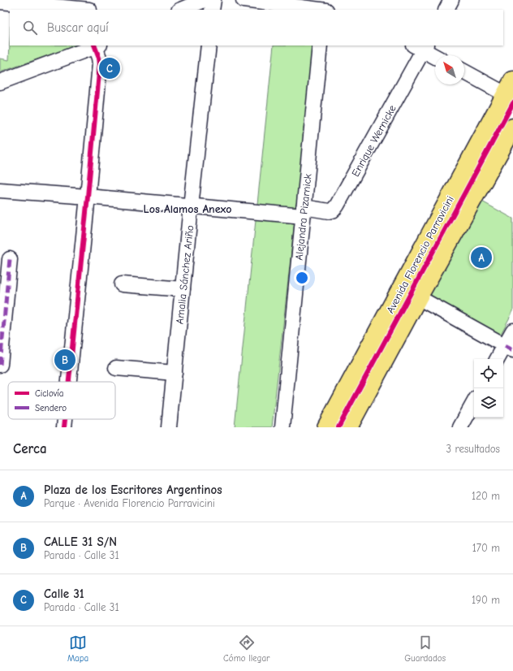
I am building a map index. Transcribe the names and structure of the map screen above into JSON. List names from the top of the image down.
{
  "streets": {
    "main road": ["Avenida Florencio Parravicini"],
    "street": ["Enrique Wernicke", "Alejandra Pizarnick", "Amalia Sánchez Ariño"]
  },
  "crossings": [
    ["Enrique Wernicke", "Alejandra Pizarnick"],
    ["Enrique Wernicke", "Amalia Sánchez Ariño"]
  ],
  "districts": ["Los Alamos Anexo"],
  "legend": ["Ciclovía", "Sendero"],
  "north": "top left",
  "page": {
    "search": "Buscar aquí",
    "pins": ["C", "A", "B"],
    "heading": ["Cerca", "3 resultados"],
    "list": [
      {
        "mark": "A",
        "name": "Plaza de los Escritores Argentinos",
        "note": "Parque · Avenida Florencio Parravicini",
        "value": "120 m"
      },
      {
        "mark": "B",
        "name": "CALLE 31 S/N",
        "note": "Parada · Calle 31",
        "value": "170 m"
      },
      {
        "mark": "C",
        "name": "Calle 31",
        "note": "Parada · Calle 31",
        "value": "190 m"
      }
    ],
    "nav": ["Mapa", "Cómo llegar", "Guardados"]
  }
}
